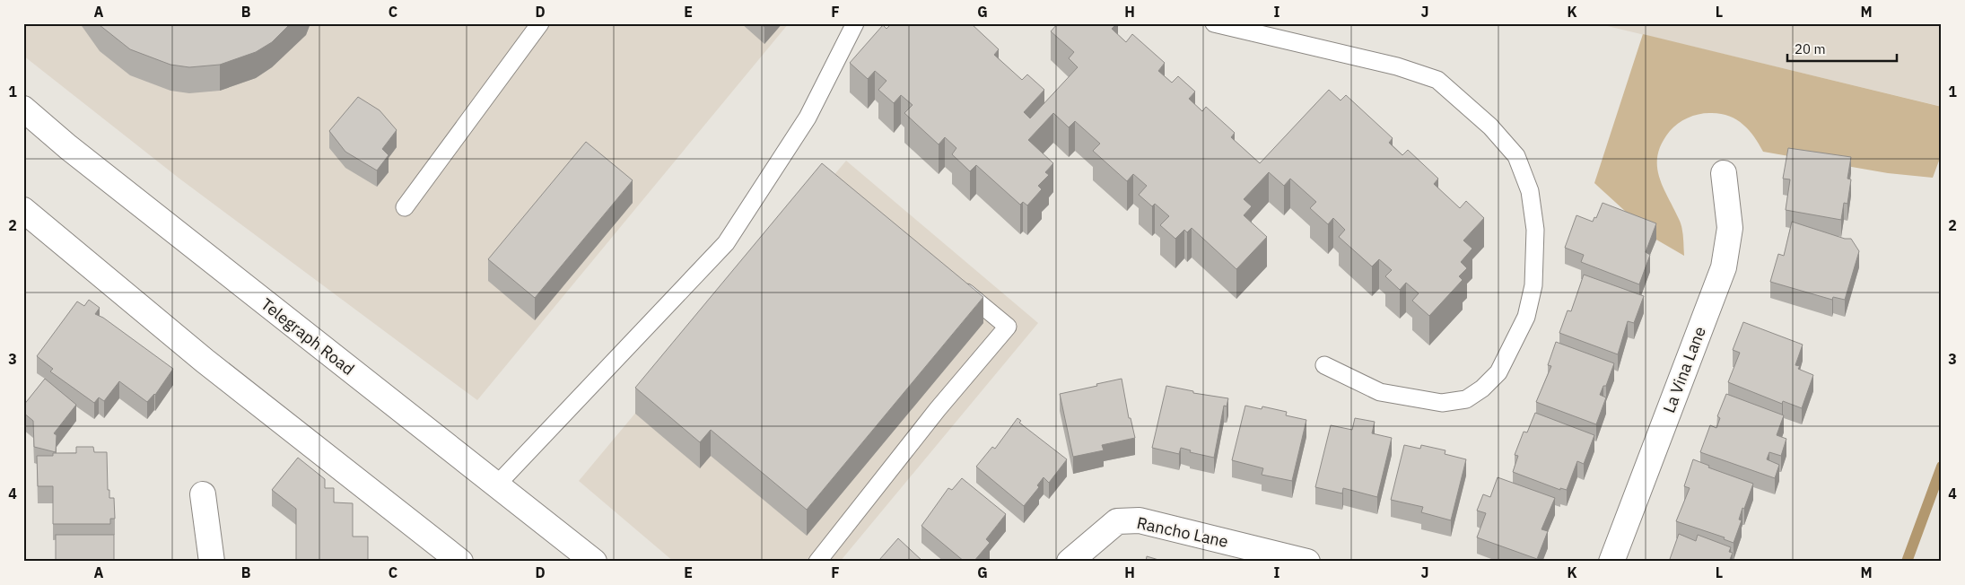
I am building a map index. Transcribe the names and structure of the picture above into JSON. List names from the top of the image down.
{
  "streets": {
    "main road": ["Telegraph Road", "La Vina Lane", "Rancho Lane"]
  },
  "scale_bar": "20 m",
  "grid": {
    "columns": [
      "A",
      "B",
      "C",
      "D",
      "E",
      "F",
      "G",
      "H",
      "I",
      "J",
      "K",
      "L",
      "M"
    ],
    "rows": [
      "1",
      "2",
      "3",
      "4"
    ]
  }
}
